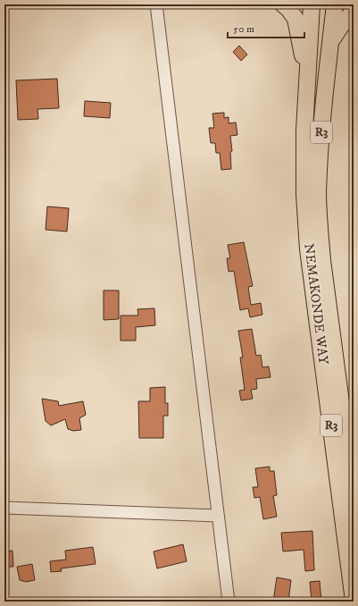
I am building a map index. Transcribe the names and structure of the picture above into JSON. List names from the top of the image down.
{
  "streets": {
    "highway": ["R3", "NEMAKONDE WAY"]
  },
  "scale_bar": "50 m"
}
